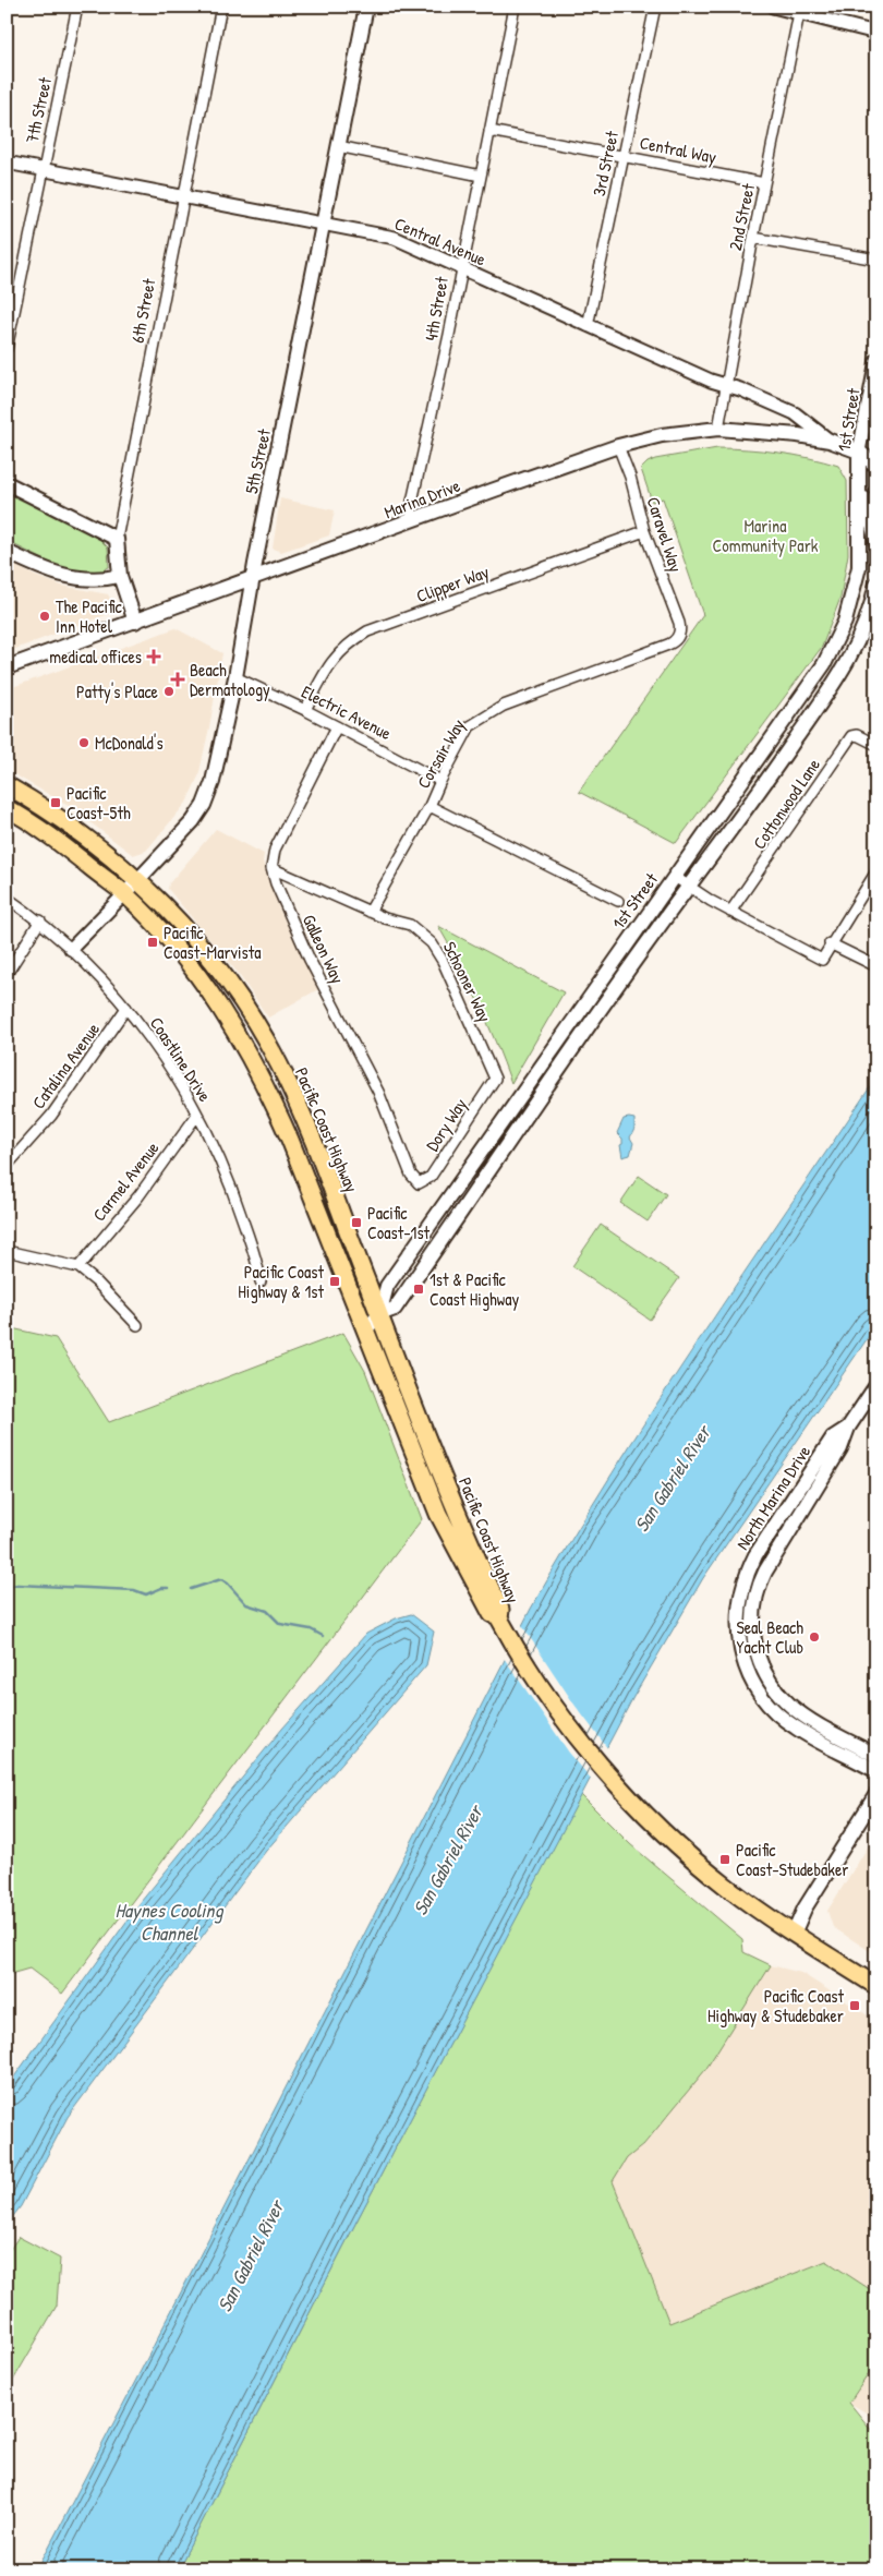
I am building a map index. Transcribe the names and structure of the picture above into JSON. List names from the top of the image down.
{
  "streets": {
    "highway": ["Pacific Coast Highway"],
    "main road": [
      "6th Street",
      "1st Street",
      "5th Street",
      "Marina Drive",
      "North Marina Drive"
    ],
    "street": [
      "7th Street",
      "Central Way",
      "3rd Street",
      "2nd Street",
      "Central Avenue",
      "4th Street",
      "Caravel Way",
      "Clipper Way",
      "Electric Avenue",
      "Corsair Way",
      "Cottonwood Lane",
      "Galleon Way",
      "Schooner Way",
      "Coastline Drive",
      "Catalina Avenue",
      "Dory Way",
      "Carmel Avenue"
    ]
  },
  "crossings": [
    ["7th Street", "Central Avenue"],
    ["Central Way", "3rd Street"],
    ["Central Way", "2nd Street"],
    ["Central Way", "4th Street"],
    ["3rd Street", "Central Avenue"],
    ["2nd Street", "Central Avenue"],
    ["2nd Street", "Marina Drive"],
    ["Central Avenue", "4th Street"],
    ["Central Avenue", "6th Street"],
    ["Central Avenue", "5th Street"],
    ["Central Avenue", "Marina Drive"],
    ["4th Street", "Marina Drive"],
    ["6th Street", "Marina Drive"],
    ["1st Street", "Marina Drive"],
    ["1st Street", "Pacific Coast Highway"],
    ["5th Street", "Marina Drive"],
    ["5th Street", "Electric Avenue"],
    ["5th Street", "Pacific Coast Highway"],
    ["Marina Drive", "Caravel Way"],
    ["Caravel Way", "Clipper Way"],
    ["Caravel Way", "Corsair Way"],
    ["Clipper Way", "Electric Avenue"],
    ["Electric Avenue", "Corsair Way"],
    ["Corsair Way", "Schooner Way"],
    ["Galleon Way", "Schooner Way"],
    ["Galleon Way", "Dory Way"],
    ["Schooner Way", "Dory Way"],
    ["Coastline Drive", "Catalina Avenue"],
    ["Coastline Drive", "Carmel Avenue"]
  ],
  "water": ["San Gabriel River", "Haynes Cooling Channel"],
  "parks": ["Marina Community Park"],
  "places": {
    "other": [
      "The Pacific Inn Hotel",
      "Patty's Place",
      "McDonald's",
      "Seal Beach Yacht Club"
    ],
    "health": ["medical offices", "Beach Dermatology"],
    "transit": [
      "Pacific Coast-5th",
      "Pacific Coast-Marvista",
      "Pacific Coast-1st",
      "Pacific Coast Highway & 1st",
      "1st & Pacific Coast Highway",
      "Pacific Coast-Studebaker",
      "Pacific Coast Highway & Studebaker"
    ]
  }
}
